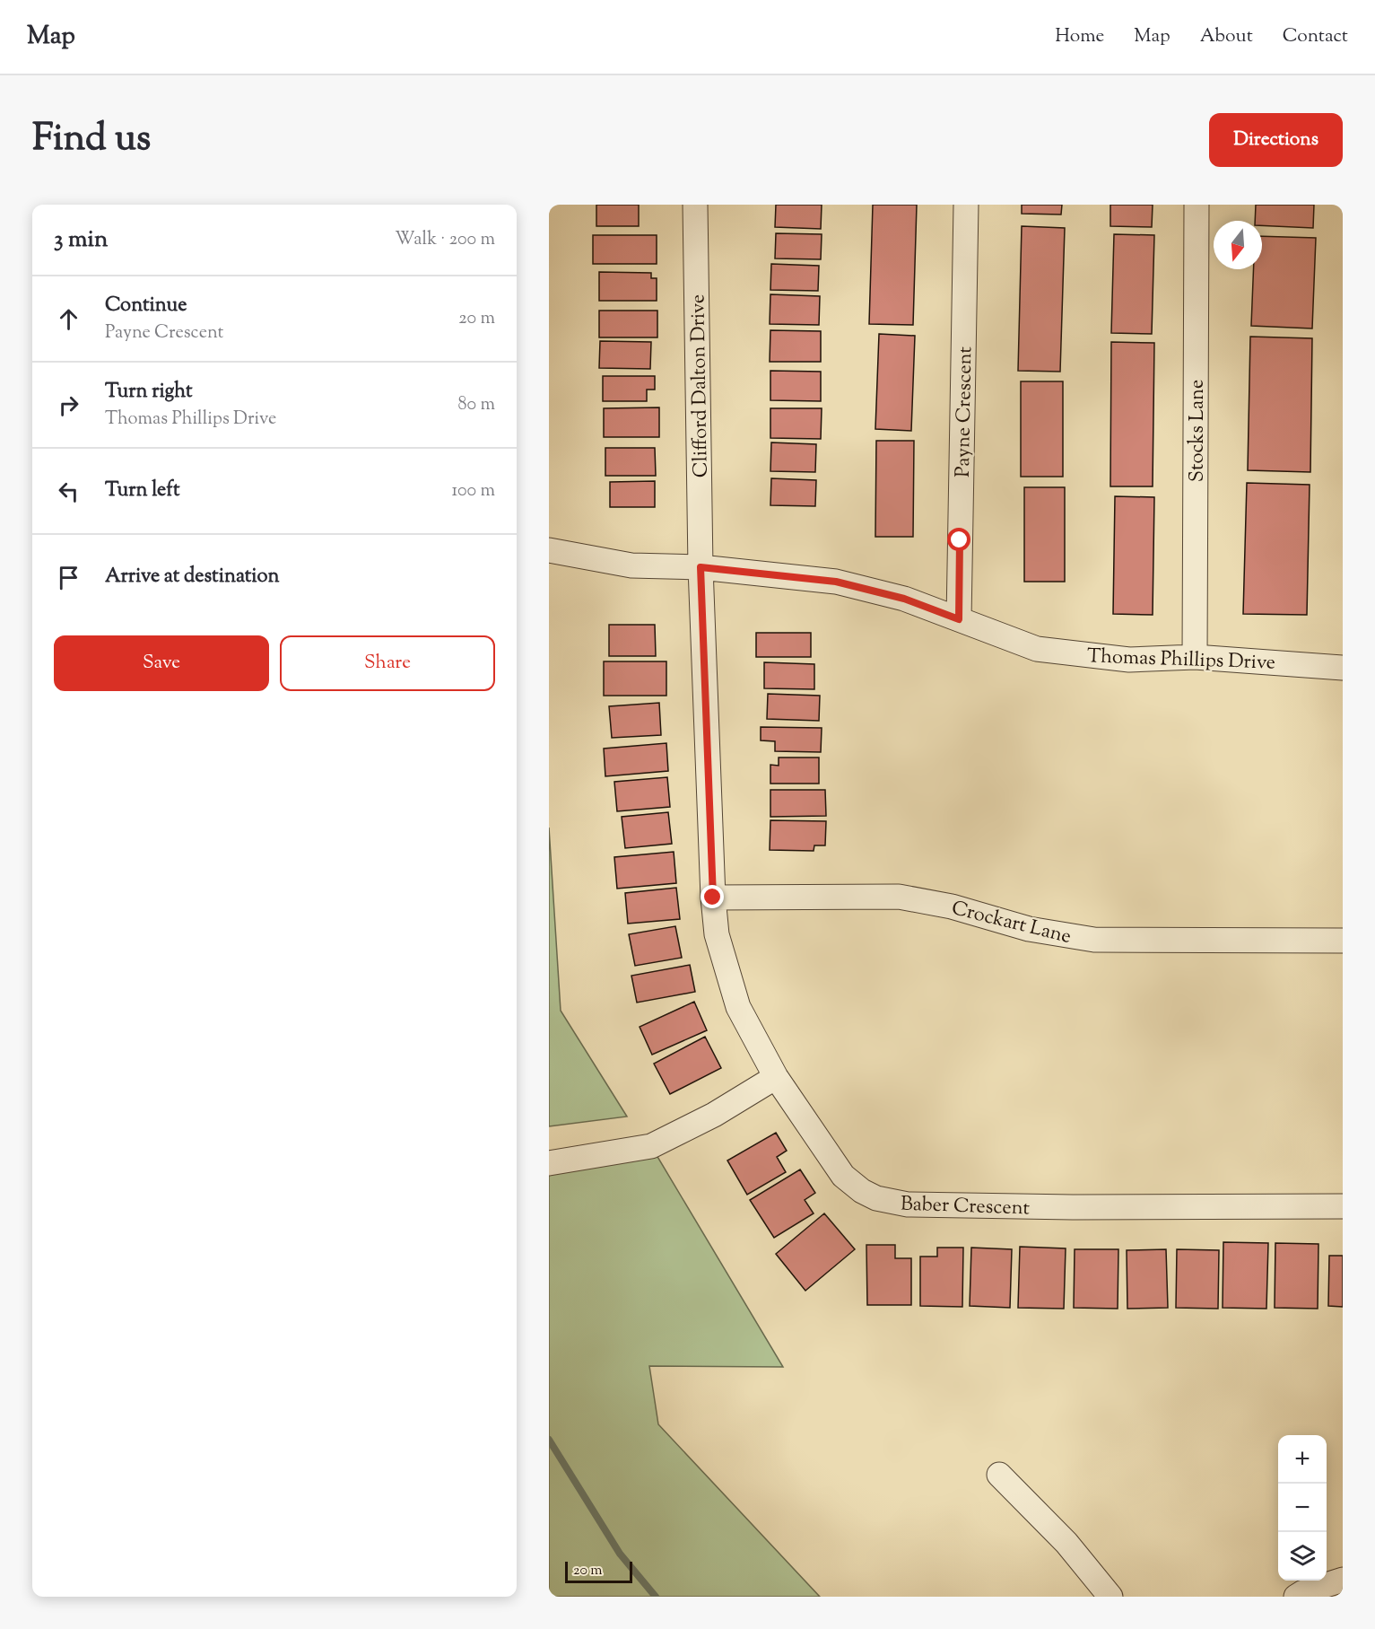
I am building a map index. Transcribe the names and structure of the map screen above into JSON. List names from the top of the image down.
{
  "streets": {
    "street": [
      "Clifford Dalton Drive",
      "Payne Crescent",
      "Stocks Lane",
      "Thomas Phillips Drive",
      "Crockart Lane",
      "Baber Crescent"
    ]
  },
  "crossings": [
    ["Clifford Dalton Drive", "Thomas Phillips Drive"],
    ["Clifford Dalton Drive", "Crockart Lane"],
    ["Clifford Dalton Drive", "Baber Crescent"],
    ["Payne Crescent", "Thomas Phillips Drive"],
    ["Stocks Lane", "Thomas Phillips Drive"],
    ["Crockart Lane", "Baber Crescent"]
  ],
  "scale_bar": "20 m",
  "north": "bottom",
  "page": {
    "header": "Map",
    "nav": [
      "Home",
      "Map",
      "About",
      "Contact"
    ],
    "title": "Find us",
    "buttons": [
      "Directions",
      ["Save", "Share"]
    ],
    "heading": ["3 min", "Walk · 200 m"],
    "list": [
      ["Continue", "Payne Crescent", "20 m"],
      ["Turn right", "Thomas Phillips Drive", "80 m"],
      ["Turn left", "100 m"],
      "Arrive at destination"
    ],
    "map_buttons": ["+", "−"],
    "scale": "20 m"
  }
}
